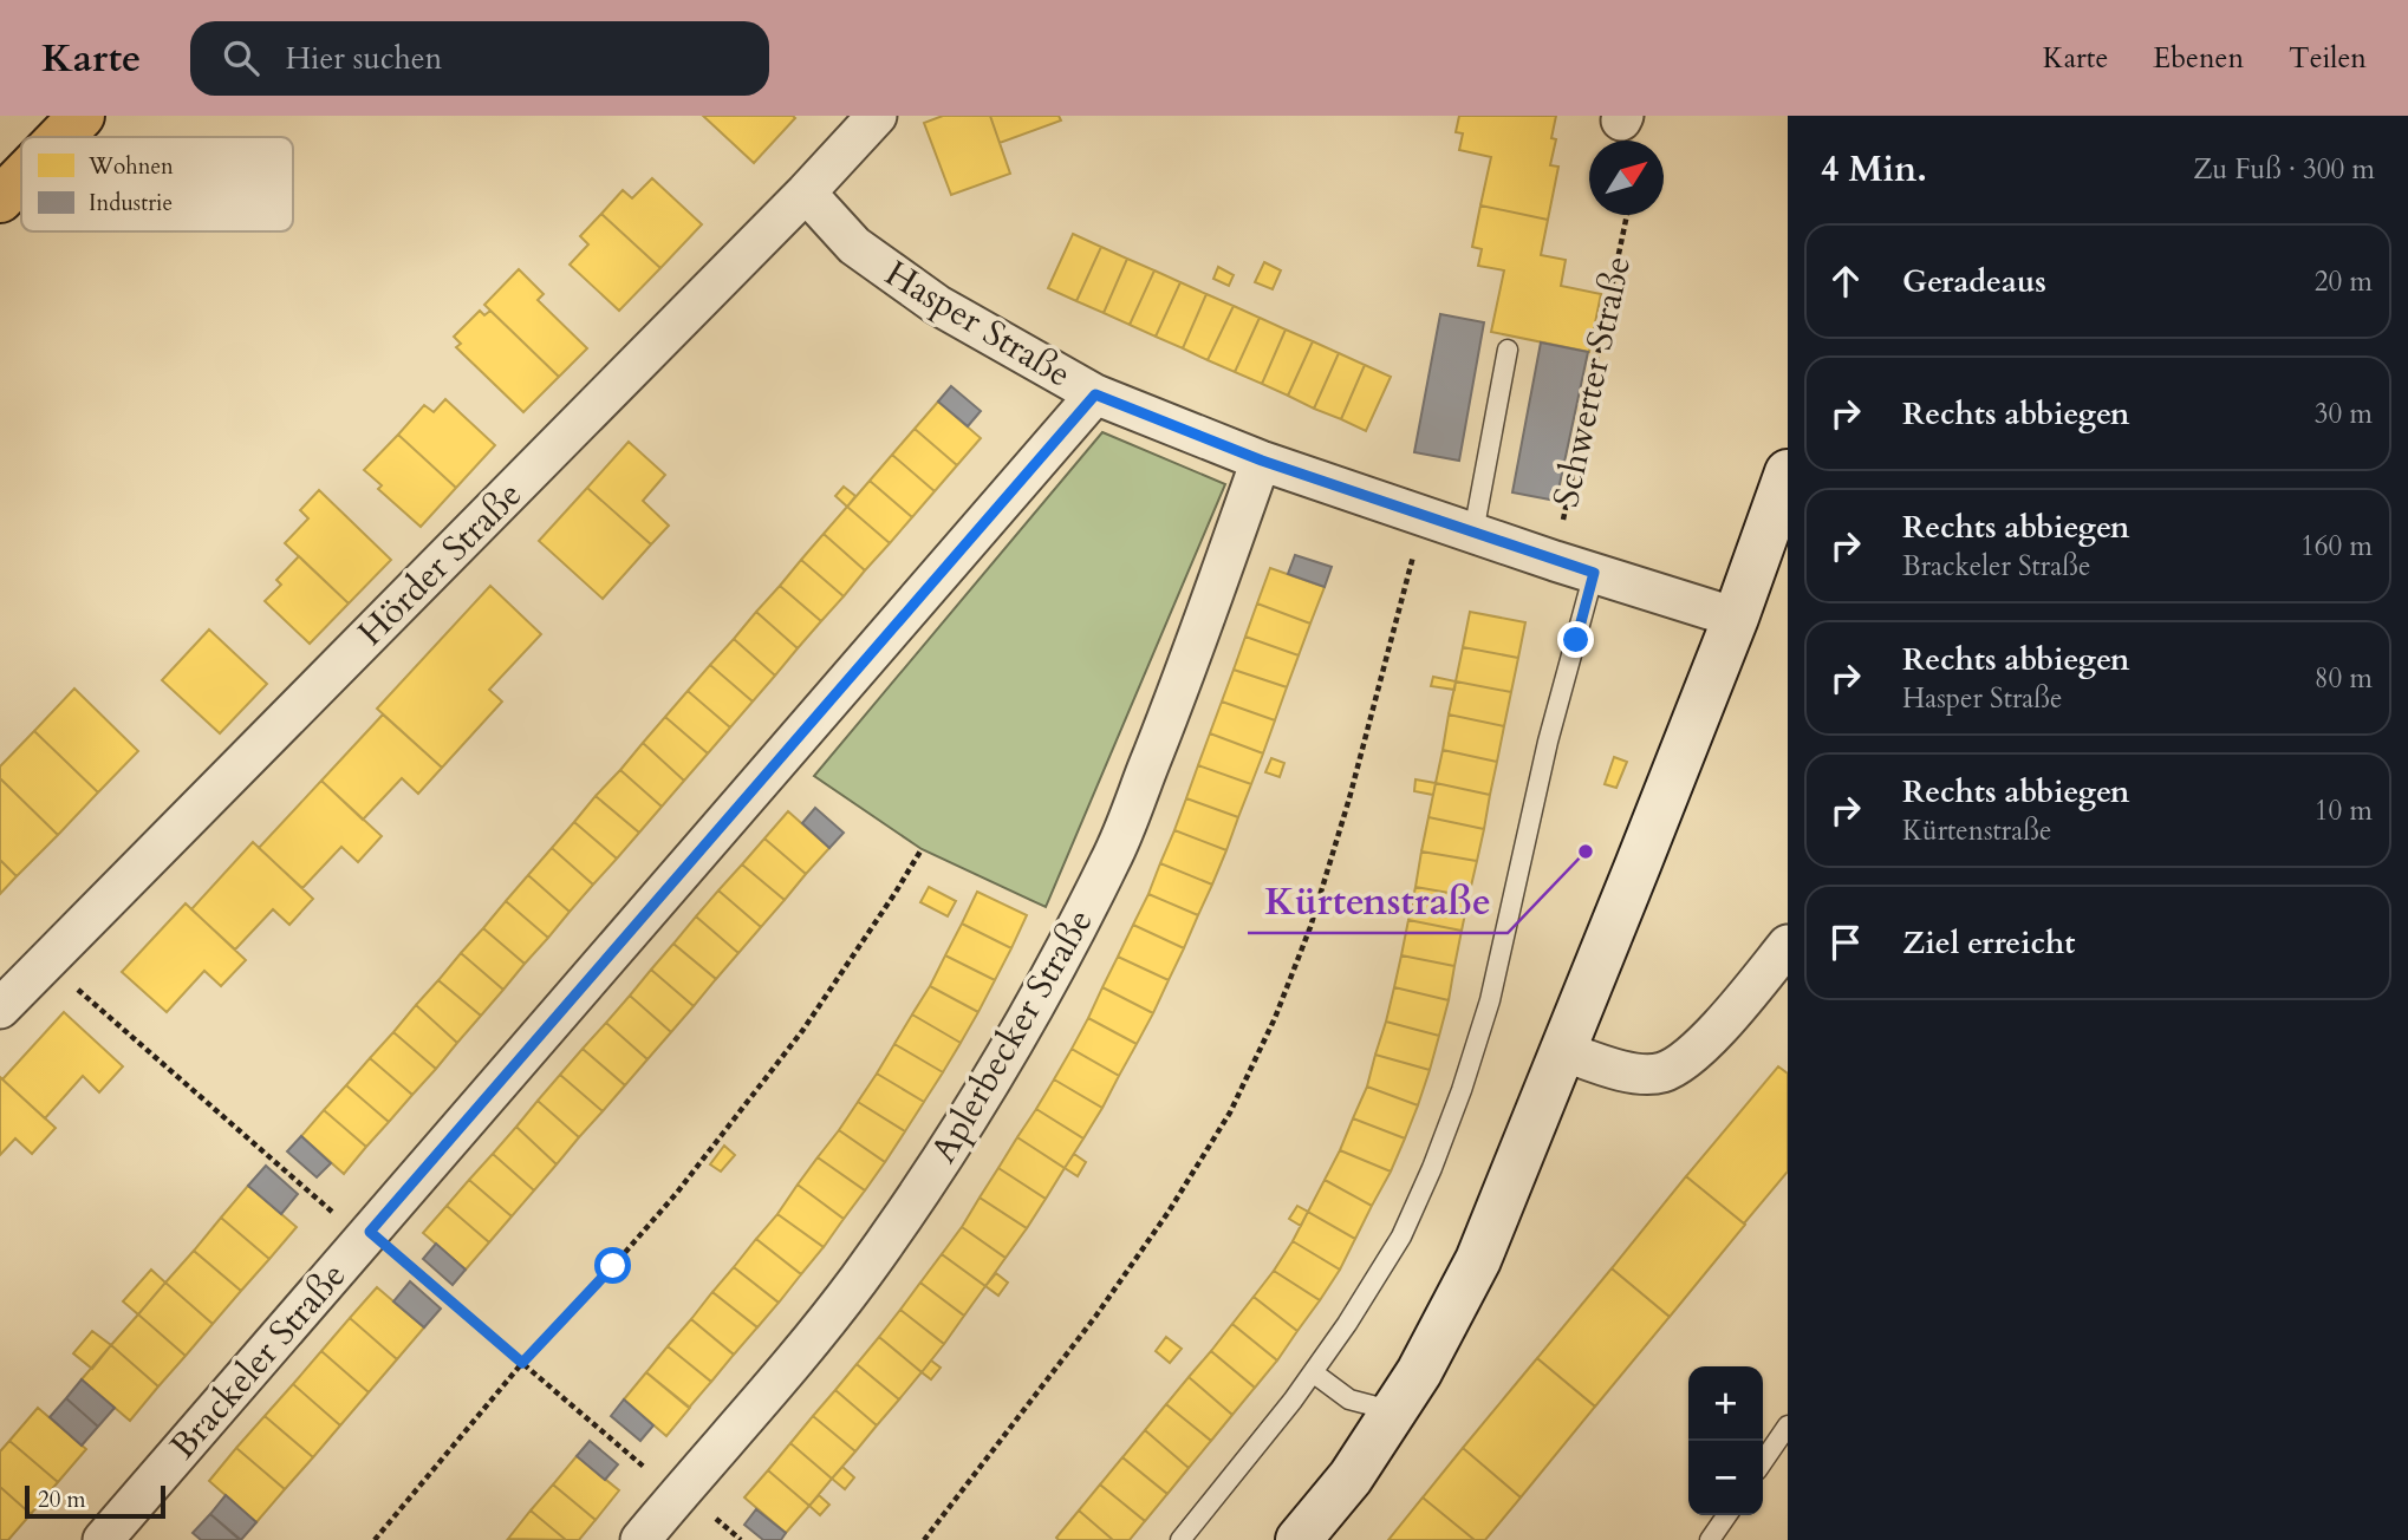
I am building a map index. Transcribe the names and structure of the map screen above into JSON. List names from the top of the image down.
{
  "streets": {
    "street": [
      "Hasper Straße",
      "Hörder Straße",
      "Aplerbecker Straße",
      "Brackeler Straße"
    ],
    "path": ["Schwerter Straße"]
  },
  "crossings": [
    ["Hasper Straße", "Schwerter Straße"],
    ["Hasper Straße", "Hörder Straße"],
    ["Hasper Straße", "Aplerbecker Straße"],
    ["Hasper Straße", "Brackeler Straße"]
  ],
  "places": ["Kürtenstraße"],
  "legend": ["Wohnen", "Industrie"],
  "scale_bar": "20 m",
  "north": "top right",
  "page": {
    "header": "Karte",
    "search": "Hier suchen",
    "nav": ["Karte", "Ebenen", "Teilen"],
    "heading": ["4 Min.", "Zu Fuß · 300 m"],
    "list": [
      ["Geradeaus", "20 m"],
      ["Rechts abbiegen", "30 m"],
      ["Rechts abbiegen", "Brackeler Straße", "160 m"],
      ["Rechts abbiegen", "Hasper Straße", "80 m"],
      ["Rechts abbiegen", "Kürtenstraße", "10 m"],
      "Ziel erreicht"
    ],
    "map_buttons": ["+", "−"],
    "scale": "20 m"
  }
}
